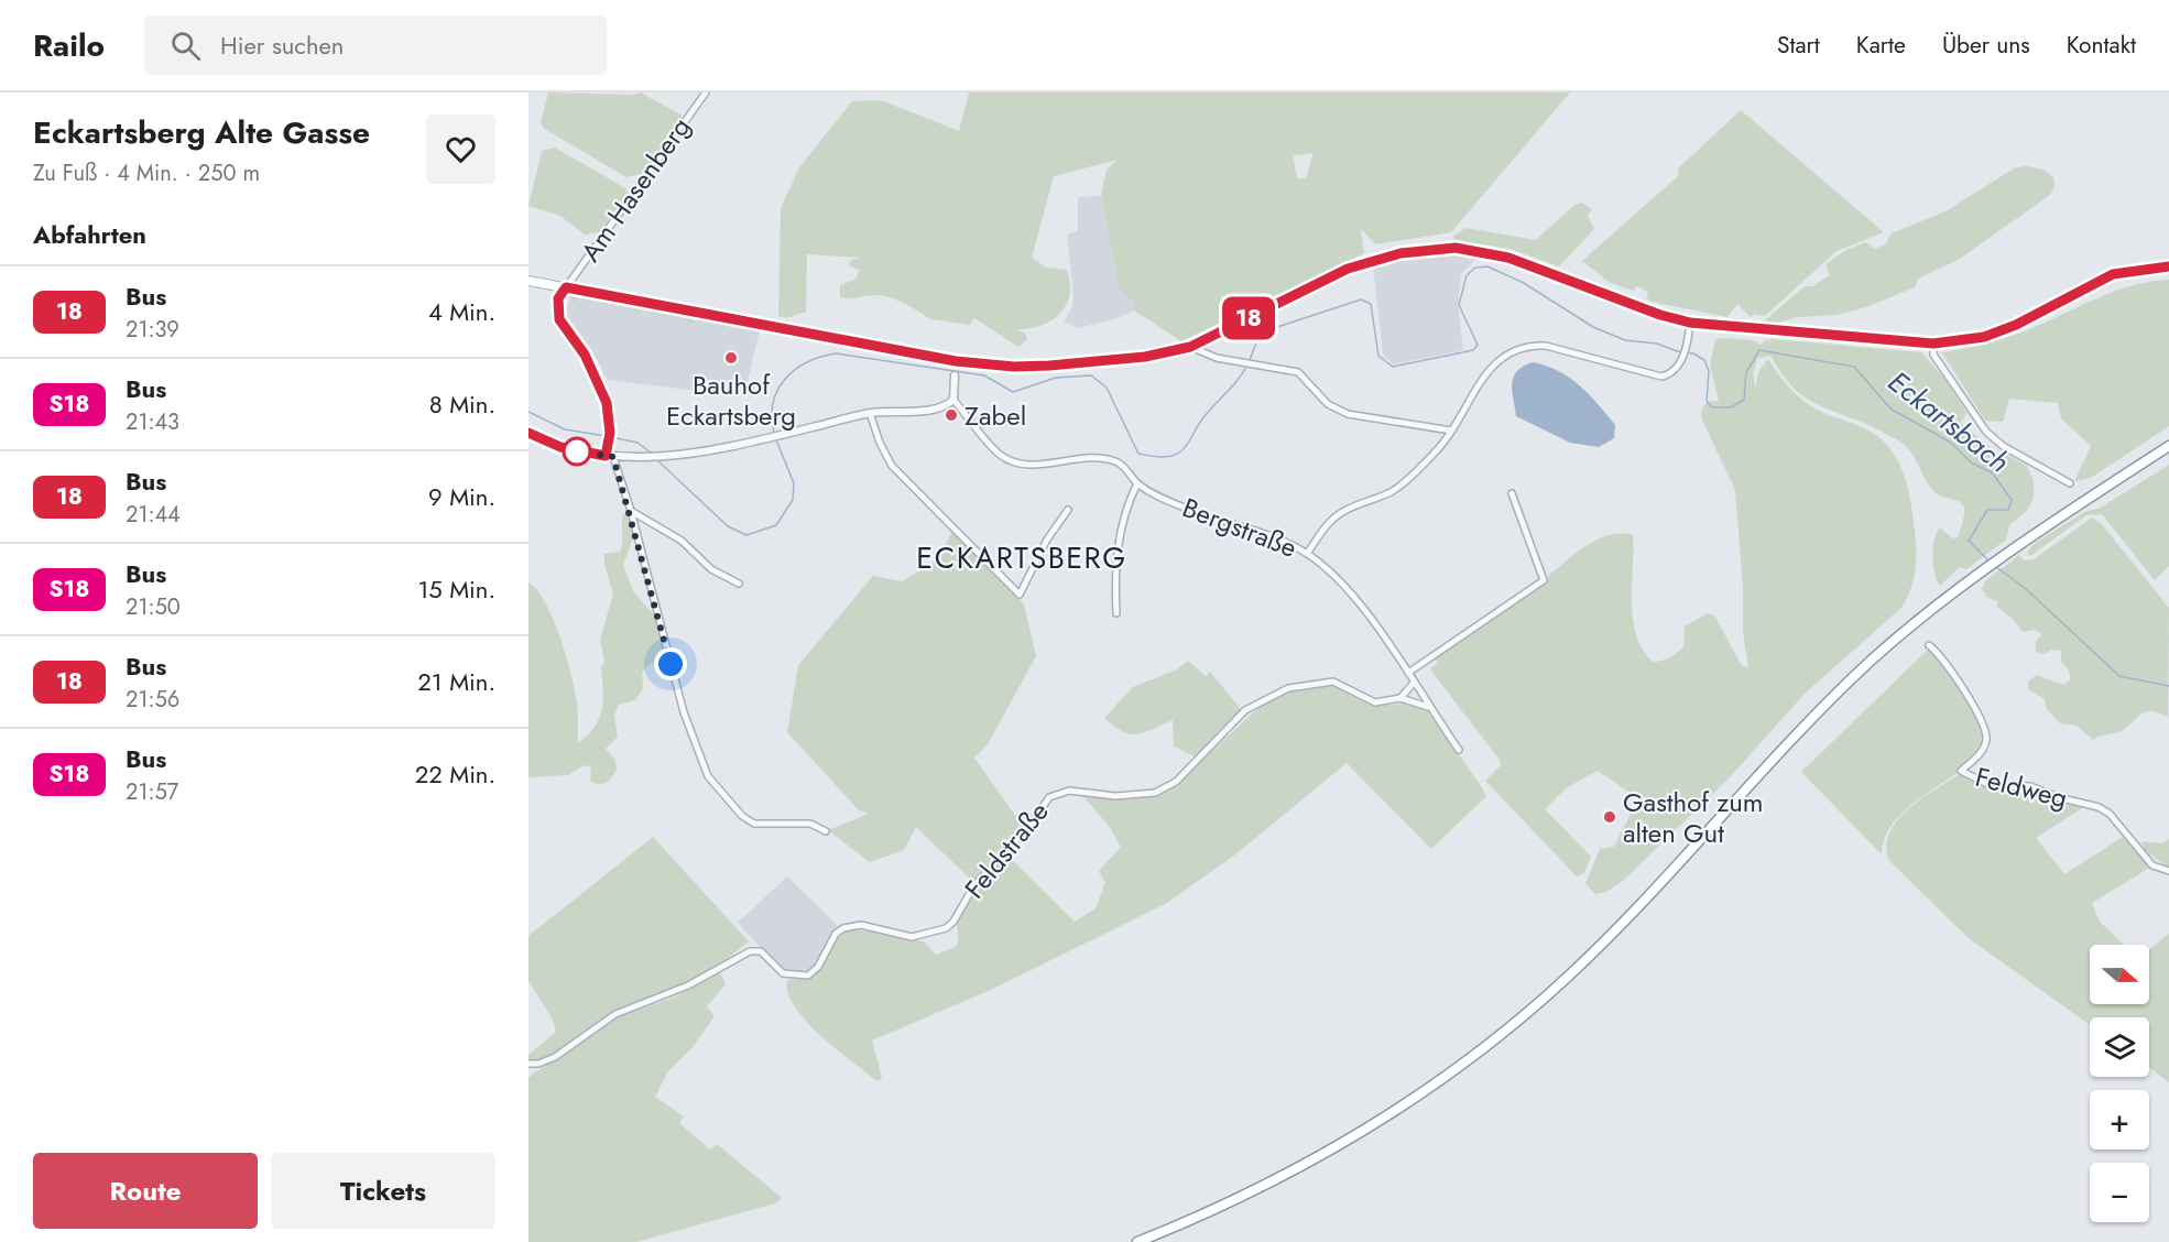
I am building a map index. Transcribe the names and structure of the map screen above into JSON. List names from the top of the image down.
{
  "streets": {
    "street": [
      "Am Hasenberg",
      "Bergstraße",
      "Feldweg",
      "Feldstraße"
    ]
  },
  "crossings": [
    ["Bergstraße", "Feldstraße"]
  ],
  "districts": ["ECKARTSBERG"],
  "water": ["Eckartsbach"],
  "places": ["Bauhof Eckartsberg", "Zabel", "Gasthof zum alten Gut"],
  "lines": ["bus line 18"],
  "north": "right",
  "page": {
    "header": "Railo",
    "search": "Hier suchen",
    "nav": [
      "Start",
      "Karte",
      "Über uns",
      "Kontakt"
    ],
    "heading": [
      ["Eckartsberg Alte Gasse", "Zu Fuß · 4 Min. · 250 m"],
      "Abfahrten"
    ],
    "on_map": "18",
    "list": [
      {
        "mark": "18",
        "name": "Bus",
        "note": "21:39",
        "value": "4 Min."
      },
      {
        "mark": "S18",
        "name": "Bus",
        "note": "21:43",
        "value": "8 Min."
      },
      {
        "mark": "18",
        "name": "Bus",
        "note": "21:44",
        "value": "9 Min."
      },
      {
        "mark": "S18",
        "name": "Bus",
        "note": "21:50",
        "value": "15 Min."
      },
      {
        "mark": "18",
        "name": "Bus",
        "note": "21:56",
        "value": "21 Min."
      },
      {
        "mark": "S18",
        "name": "Bus",
        "note": "21:57",
        "value": "22 Min."
      }
    ],
    "map_buttons": ["+", "−"],
    "buttons": ["Route", "Tickets"]
  }
}
